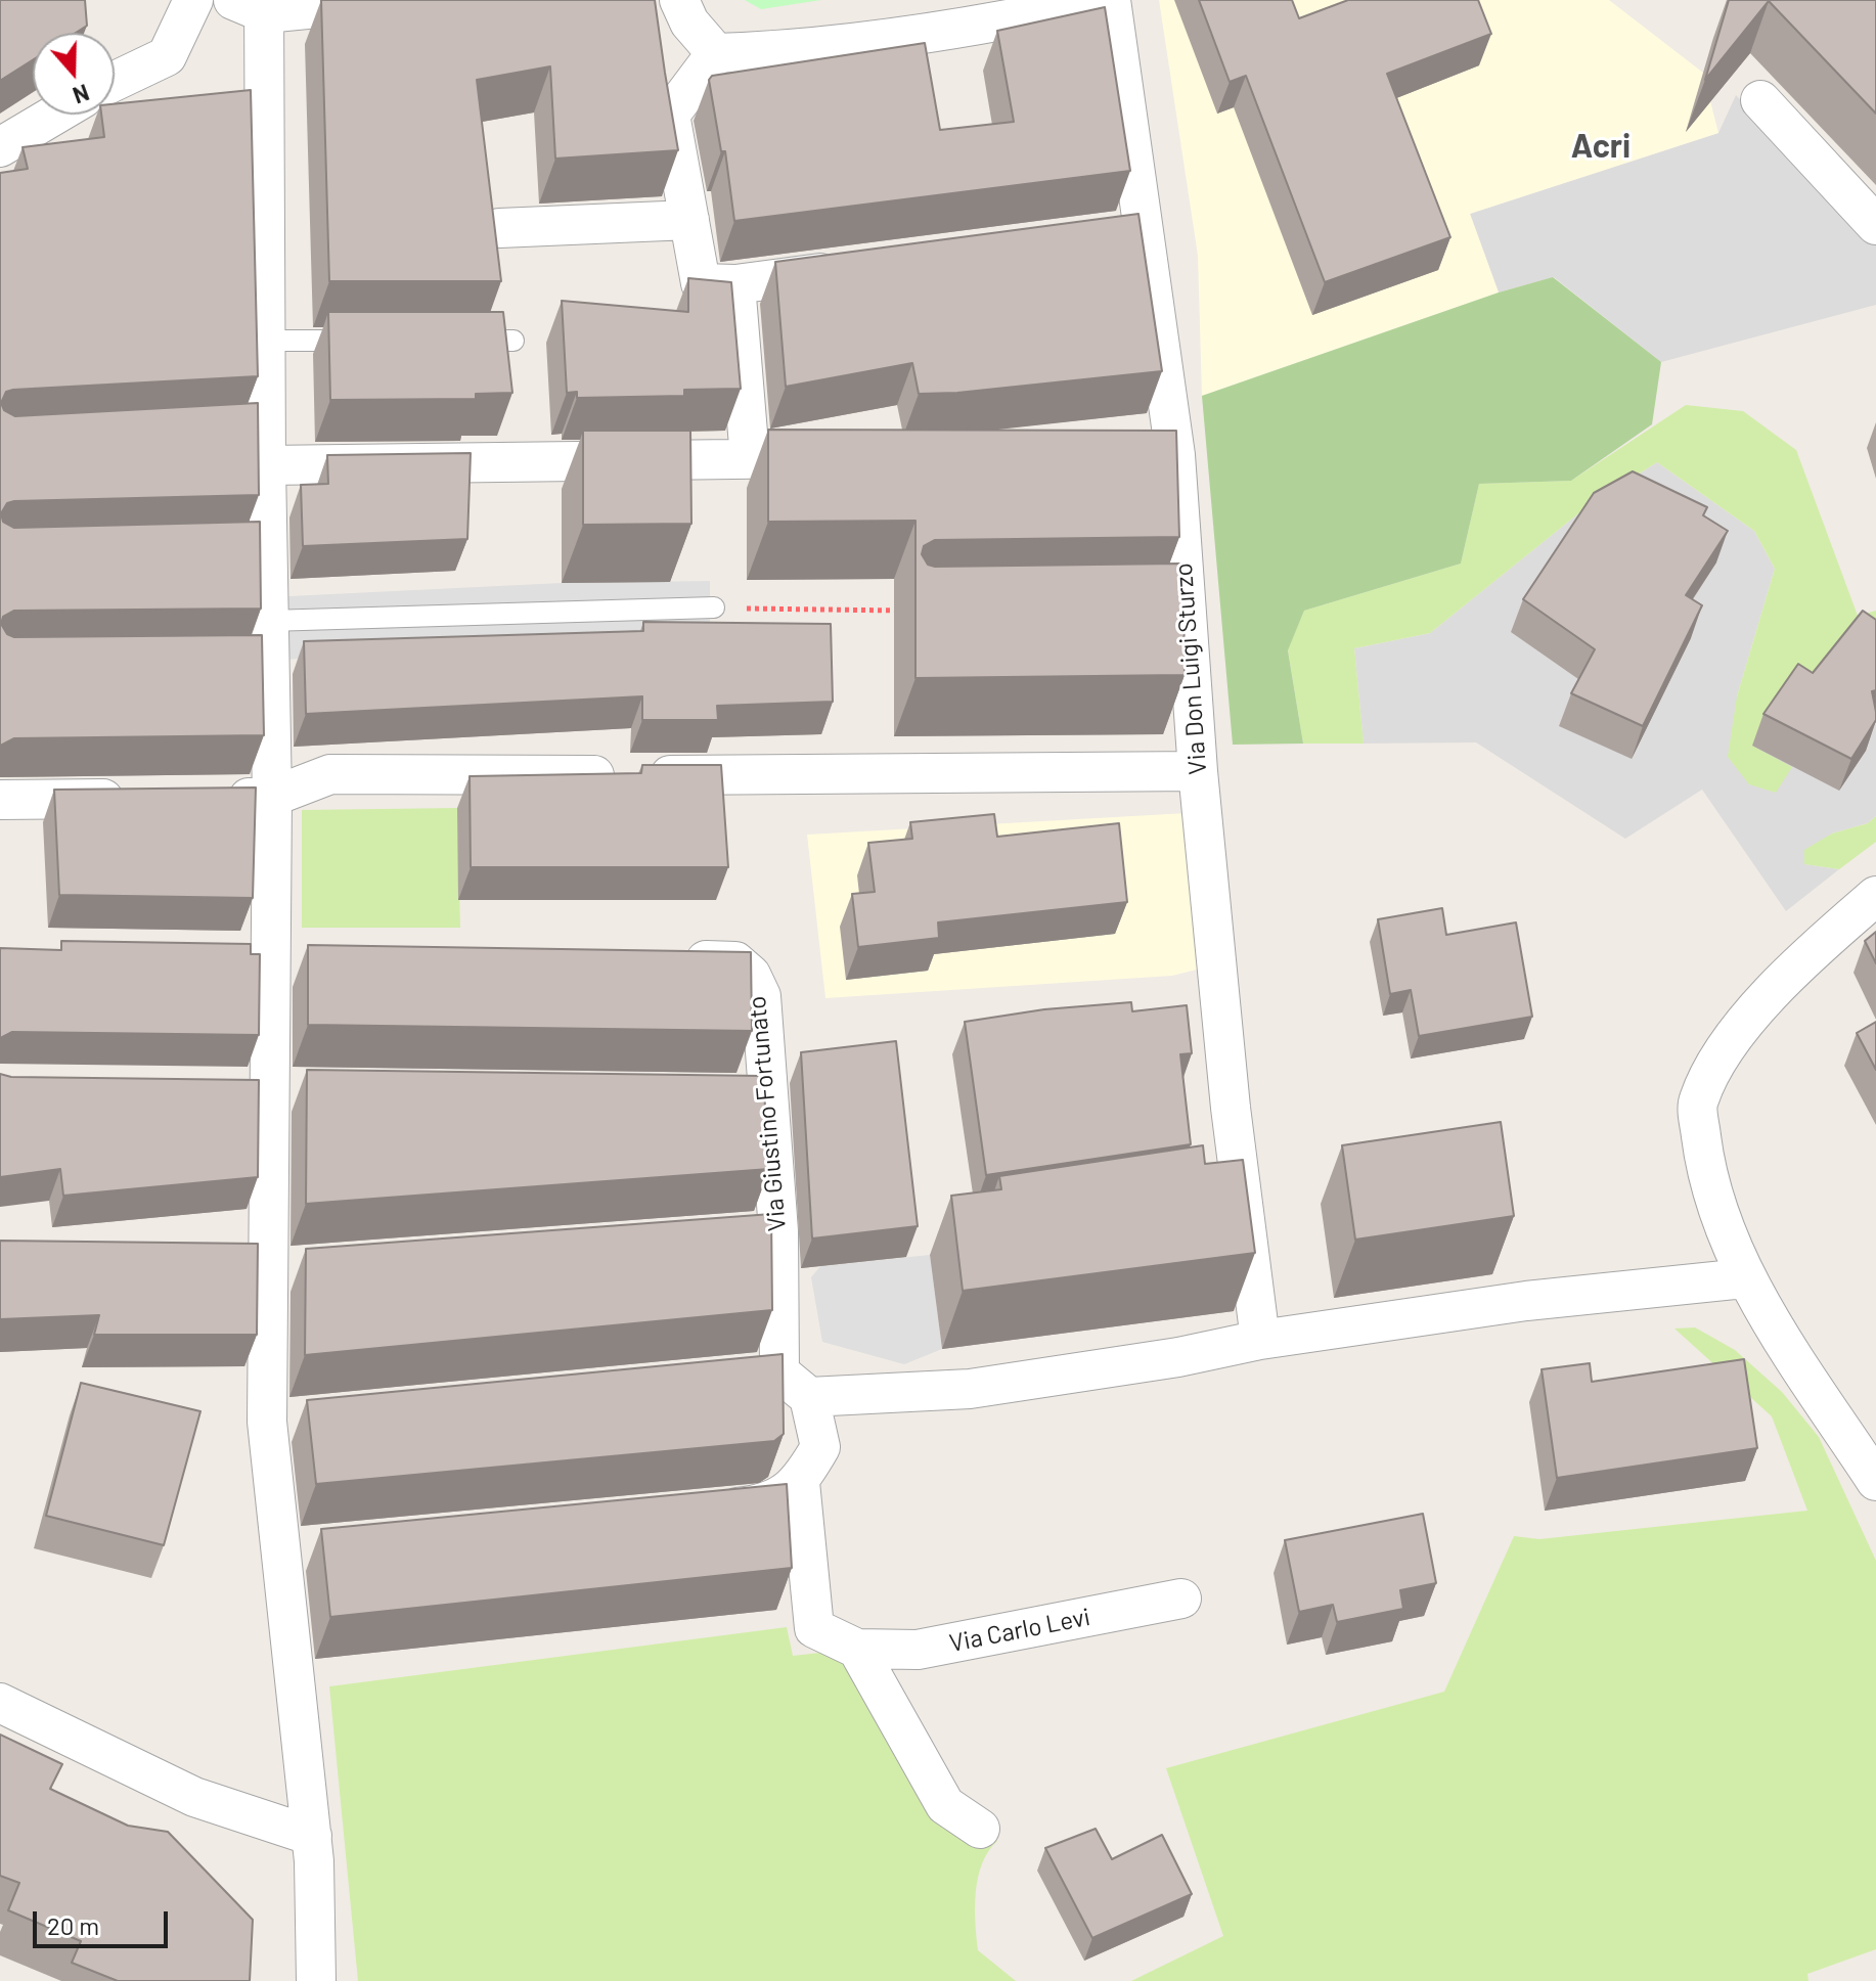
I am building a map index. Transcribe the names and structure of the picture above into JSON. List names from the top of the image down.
{
  "streets": {
    "street": ["Via Don Luigi Sturzo", "Via Giustino Fortunato", "Via Carlo Levi"]
  },
  "districts": ["Acri"],
  "scale_bar": "20 m",
  "north": "bottom"
}
